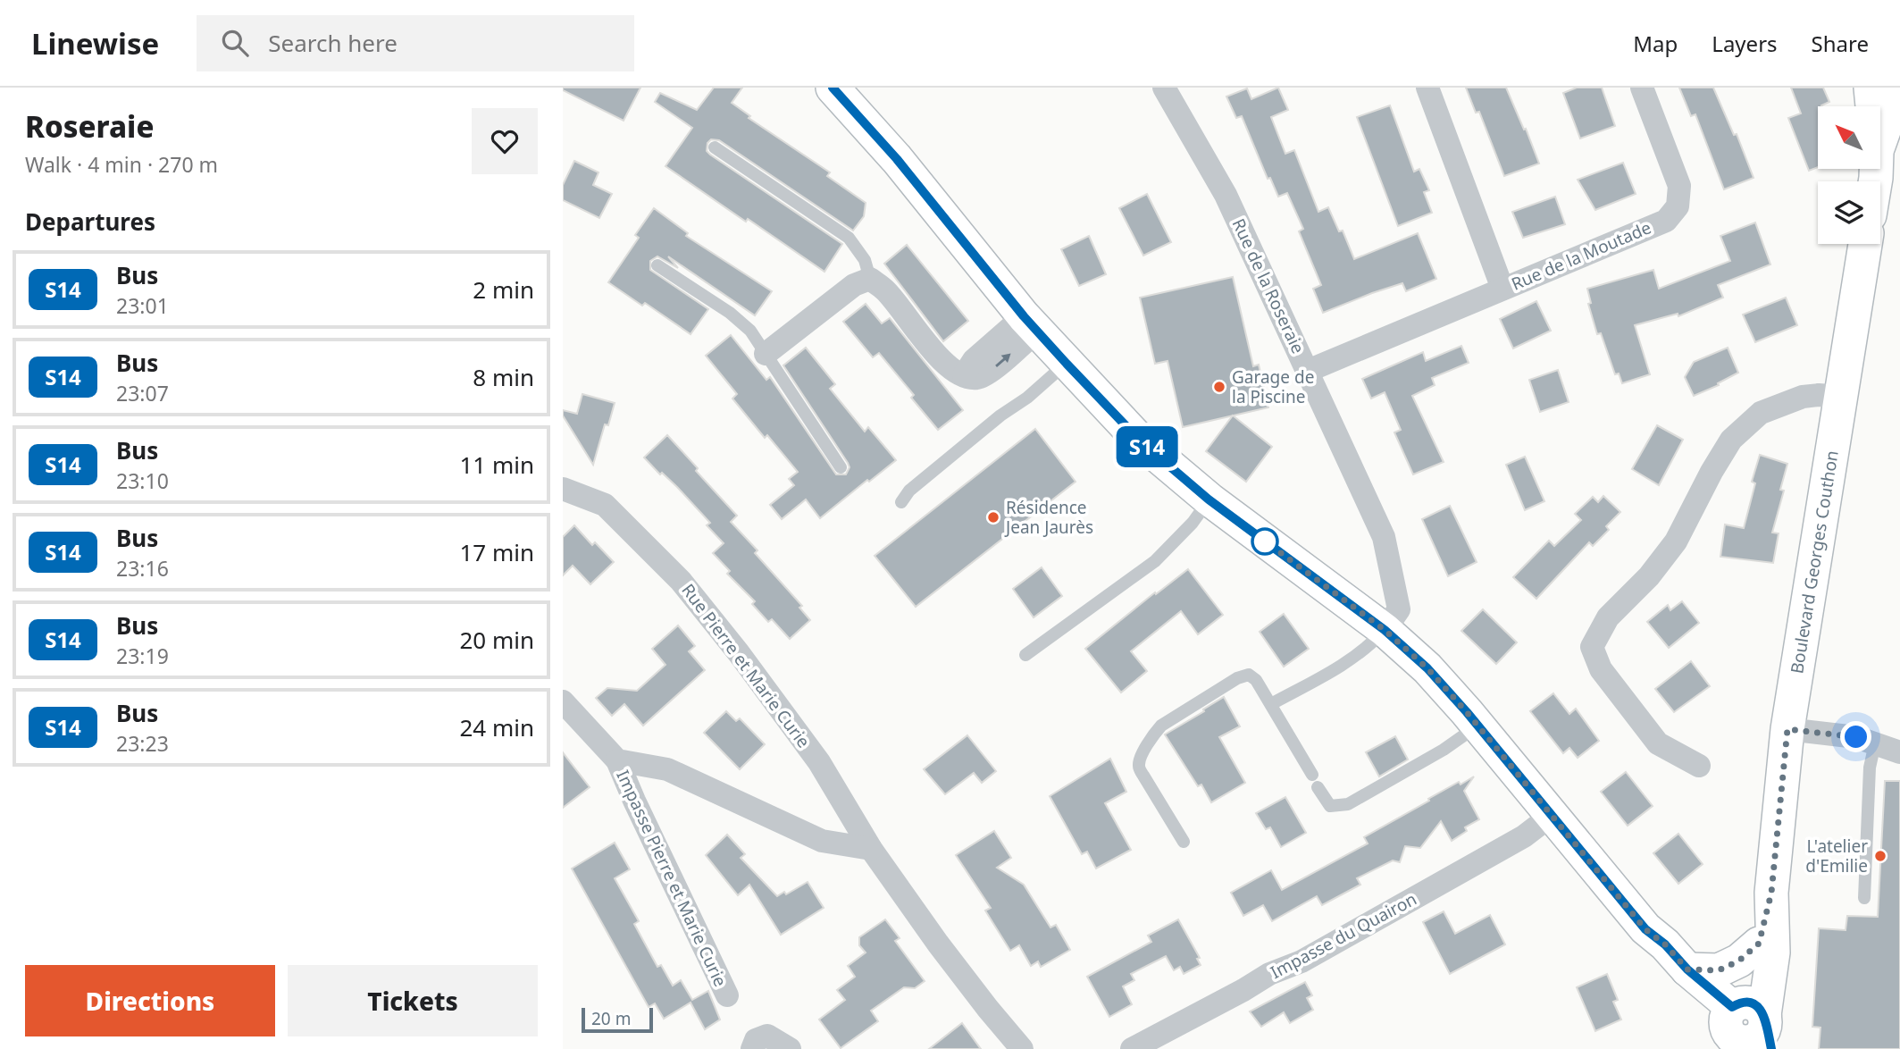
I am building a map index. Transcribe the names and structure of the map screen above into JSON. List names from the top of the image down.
{
  "streets": {
    "main road": ["Boulevard Georges Couthon"],
    "street": [
      "Rue de la Moutade",
      "Rue de la Roseraie",
      "Rue Pierre et Marie Curie",
      "Impasse Pierre et Marie Curie",
      "Impasse du Quairon"
    ]
  },
  "crossings": [
    ["Rue de la Moutade", "Rue de la Roseraie"]
  ],
  "places": ["Garage de la Piscine", "Résidence Jean Jaurès", "L'atelier d'Emilie"],
  "lines": ["bus line S14"],
  "scale_bar": "20 m",
  "north": "top left",
  "page": {
    "header": "Linewise",
    "search": "Search here",
    "nav": ["Map", "Layers", "Share"],
    "heading": [
      ["Roseraie", "Walk · 4 min · 270 m"],
      "Departures"
    ],
    "on_map": "S14",
    "list": [
      {
        "mark": "S14",
        "name": "Bus",
        "note": "23:01",
        "value": "2 min"
      },
      {
        "mark": "S14",
        "name": "Bus",
        "note": "23:07",
        "value": "8 min"
      },
      {
        "mark": "S14",
        "name": "Bus",
        "note": "23:10",
        "value": "11 min"
      },
      {
        "mark": "S14",
        "name": "Bus",
        "note": "23:16",
        "value": "17 min"
      },
      {
        "mark": "S14",
        "name": "Bus",
        "note": "23:19",
        "value": "20 min"
      },
      {
        "mark": "S14",
        "name": "Bus",
        "note": "23:23",
        "value": "24 min"
      }
    ],
    "buttons": ["Directions", "Tickets"],
    "scale": "20 m"
  }
}
